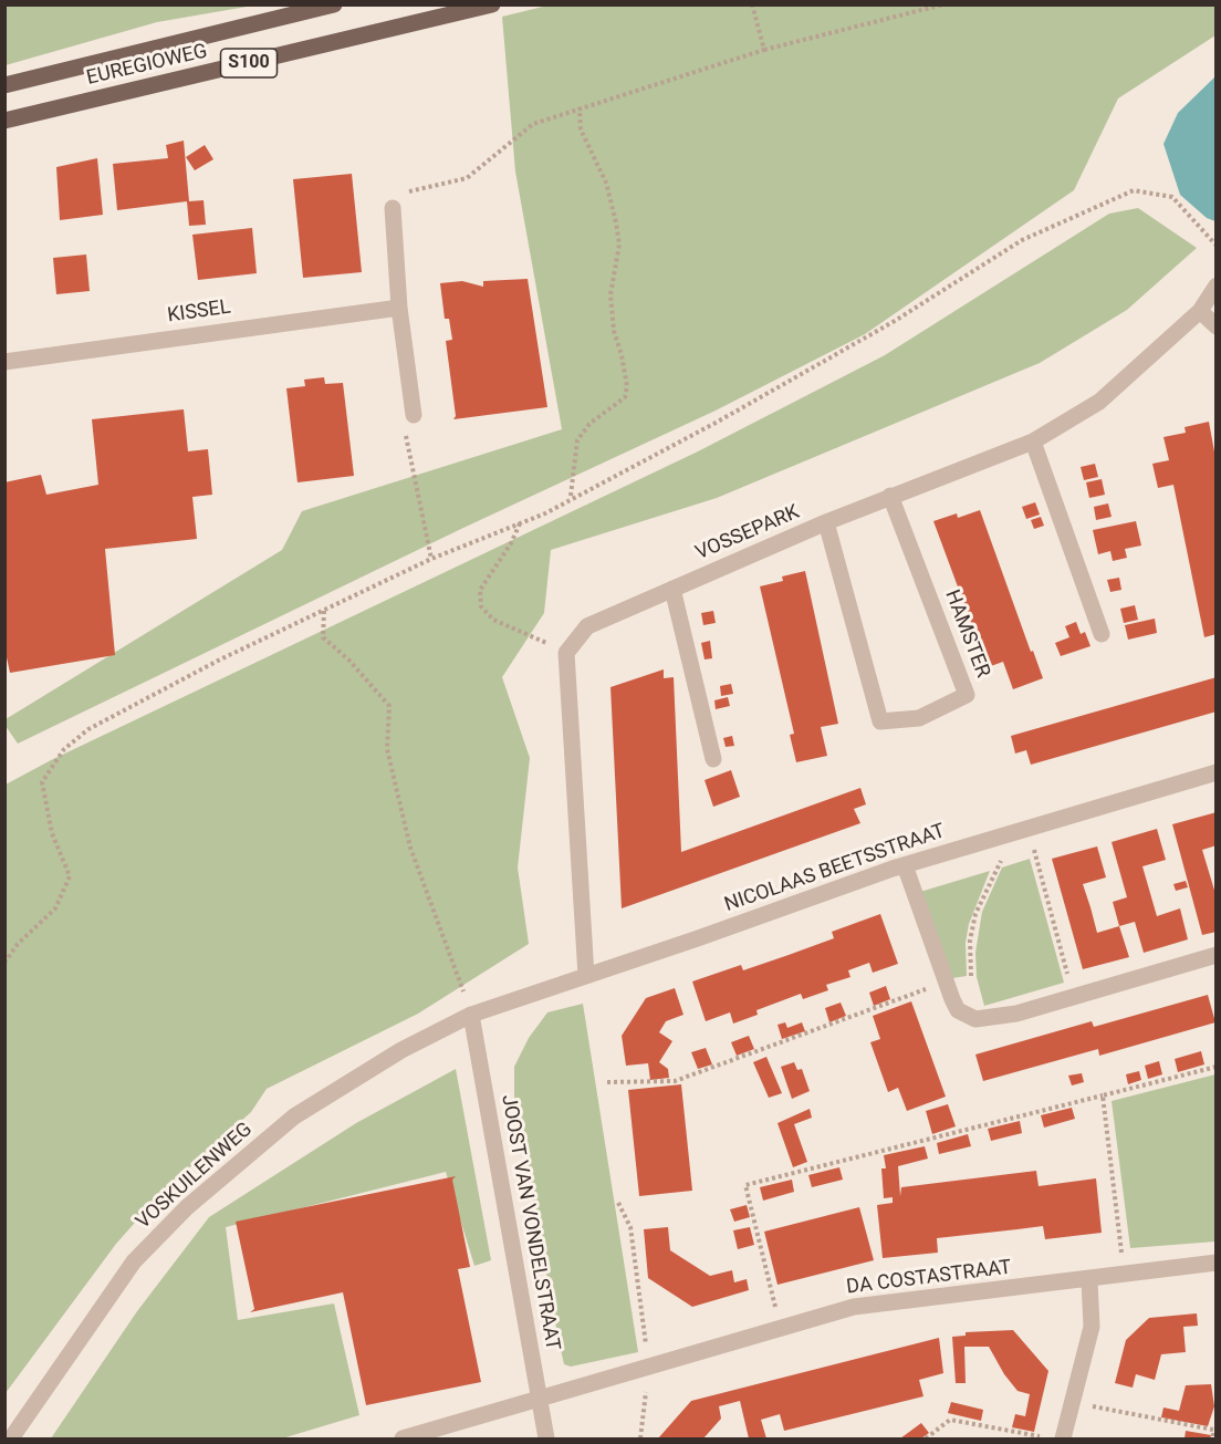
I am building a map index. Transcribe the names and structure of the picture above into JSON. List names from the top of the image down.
{
  "streets": {
    "main road": ["S100", "EUREGIOWEG"],
    "street": [
      "KISSEL",
      "VOSSEPARK",
      "HAMSTER",
      "NICOLAAS BEETSSTRAAT",
      "VOSKUILENWEG",
      "JOOST VAN VONDELSTRAAT",
      "DA COSTASTRAAT"
    ]
  },
  "crossings": [
    ["VOSSEPARK", "HAMSTER"],
    ["NICOLAAS BEETSSTRAAT", "VOSKUILENWEG"],
    ["NICOLAAS BEETSSTRAAT", "JOOST VAN VONDELSTRAAT"],
    ["VOSKUILENWEG", "JOOST VAN VONDELSTRAAT"],
    ["JOOST VAN VONDELSTRAAT", "DA COSTASTRAAT"]
  ]
}
